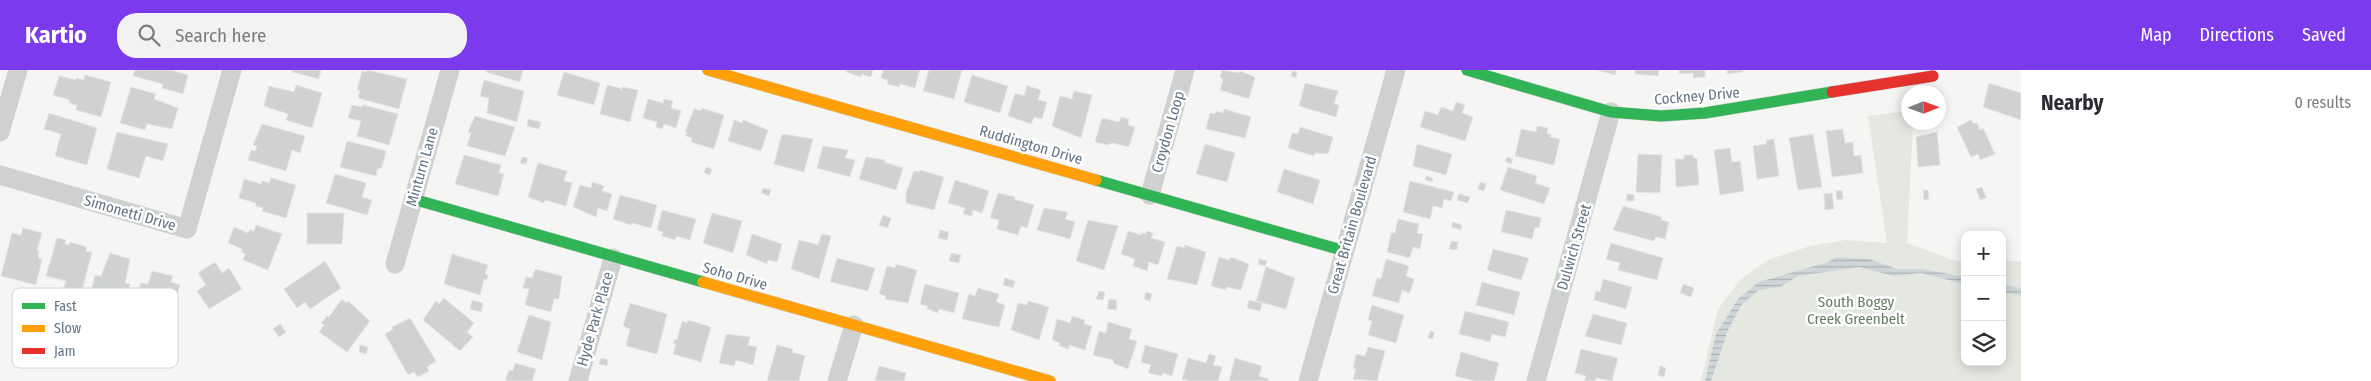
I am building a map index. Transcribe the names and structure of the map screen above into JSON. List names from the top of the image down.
{
  "streets": {
    "street": [
      "Cockney Drive",
      "Croydon Loop",
      "Ruddington Drive",
      "Minturn Lane",
      "Simonetti Drive",
      "Great Britain Boulevard",
      "Dulwich Street",
      "Soho Drive",
      "Hyde Park Place"
    ]
  },
  "crossings": [
    ["Cockney Drive", "Dulwich Street"],
    ["Croydon Loop", "Ruddington Drive"],
    ["Ruddington Drive", "Great Britain Boulevard"],
    ["Minturn Lane", "Soho Drive"],
    ["Soho Drive", "Hyde Park Place"]
  ],
  "parks": ["South Boggy Creek Greenbelt"],
  "legend": ["Fast", "Slow", "Jam"],
  "north": "right",
  "page": {
    "header": "Kartio",
    "search": "Search here",
    "nav": ["Map", "Directions", "Saved"],
    "heading": ["Nearby", "0 results"],
    "map_buttons": ["+", "−"]
  }
}
